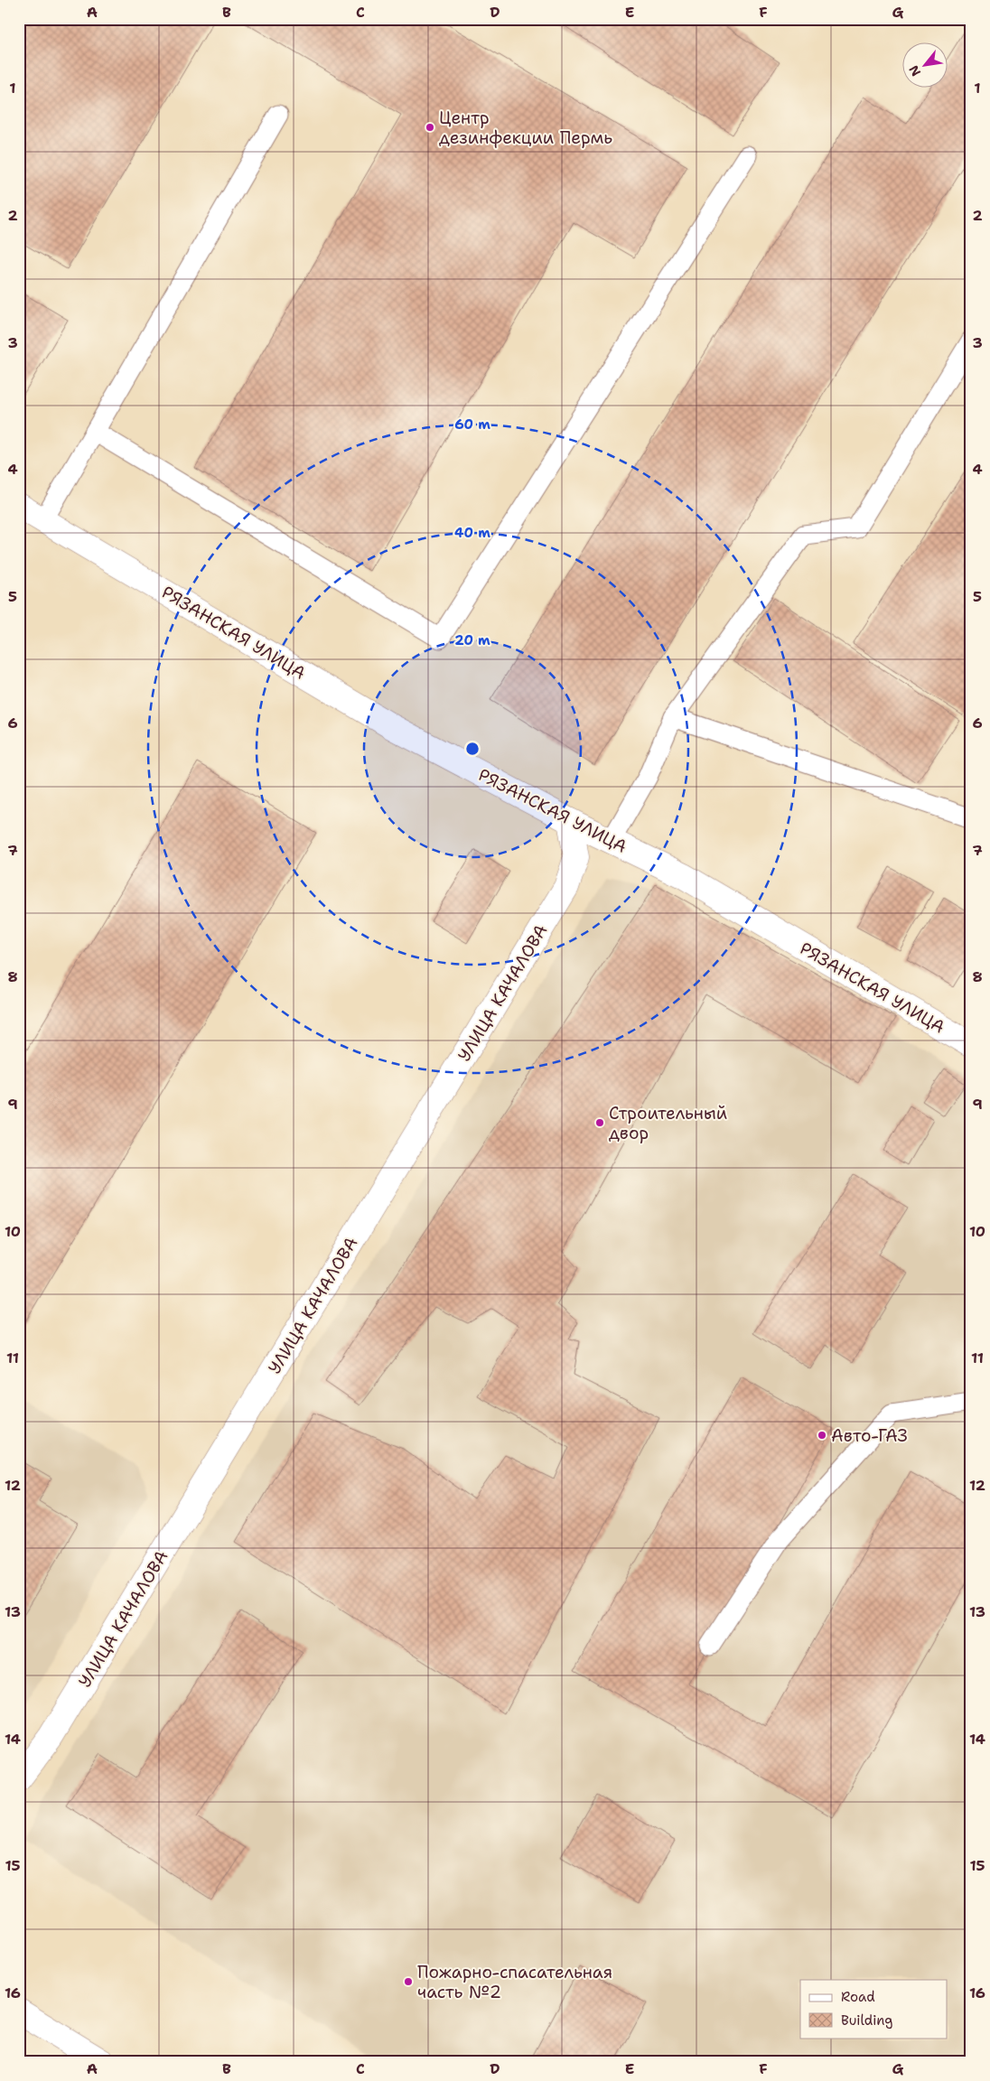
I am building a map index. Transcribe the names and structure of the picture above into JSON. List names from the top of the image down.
{
  "streets": {
    "street": ["РЯЗАНСКАЯ УЛИЦА", "УЛИЦА КАЧАЛОВА"]
  },
  "crossings": [
    ["РЯЗАНСКАЯ УЛИЦА", "УЛИЦА КАЧАЛОВА"]
  ],
  "places": [
    "Центр дезинфекции Пермь",
    "Строительный двор",
    "Авто-ГАЗ",
    "Пожарно-спасательная часть №2"
  ],
  "legend": ["Road", "Building"],
  "north": "bottom left",
  "grid": {
    "columns": [
      "A",
      "B",
      "C",
      "D",
      "E",
      "F",
      "G"
    ],
    "rows": [
      "1",
      "2",
      "3",
      "4",
      "5",
      "6",
      "7",
      "8",
      "9",
      "10",
      "11",
      "12",
      "13",
      "14",
      "15",
      "16"
    ]
  },
  "rings": ["60 m", "40 m", "20 m"]
}
